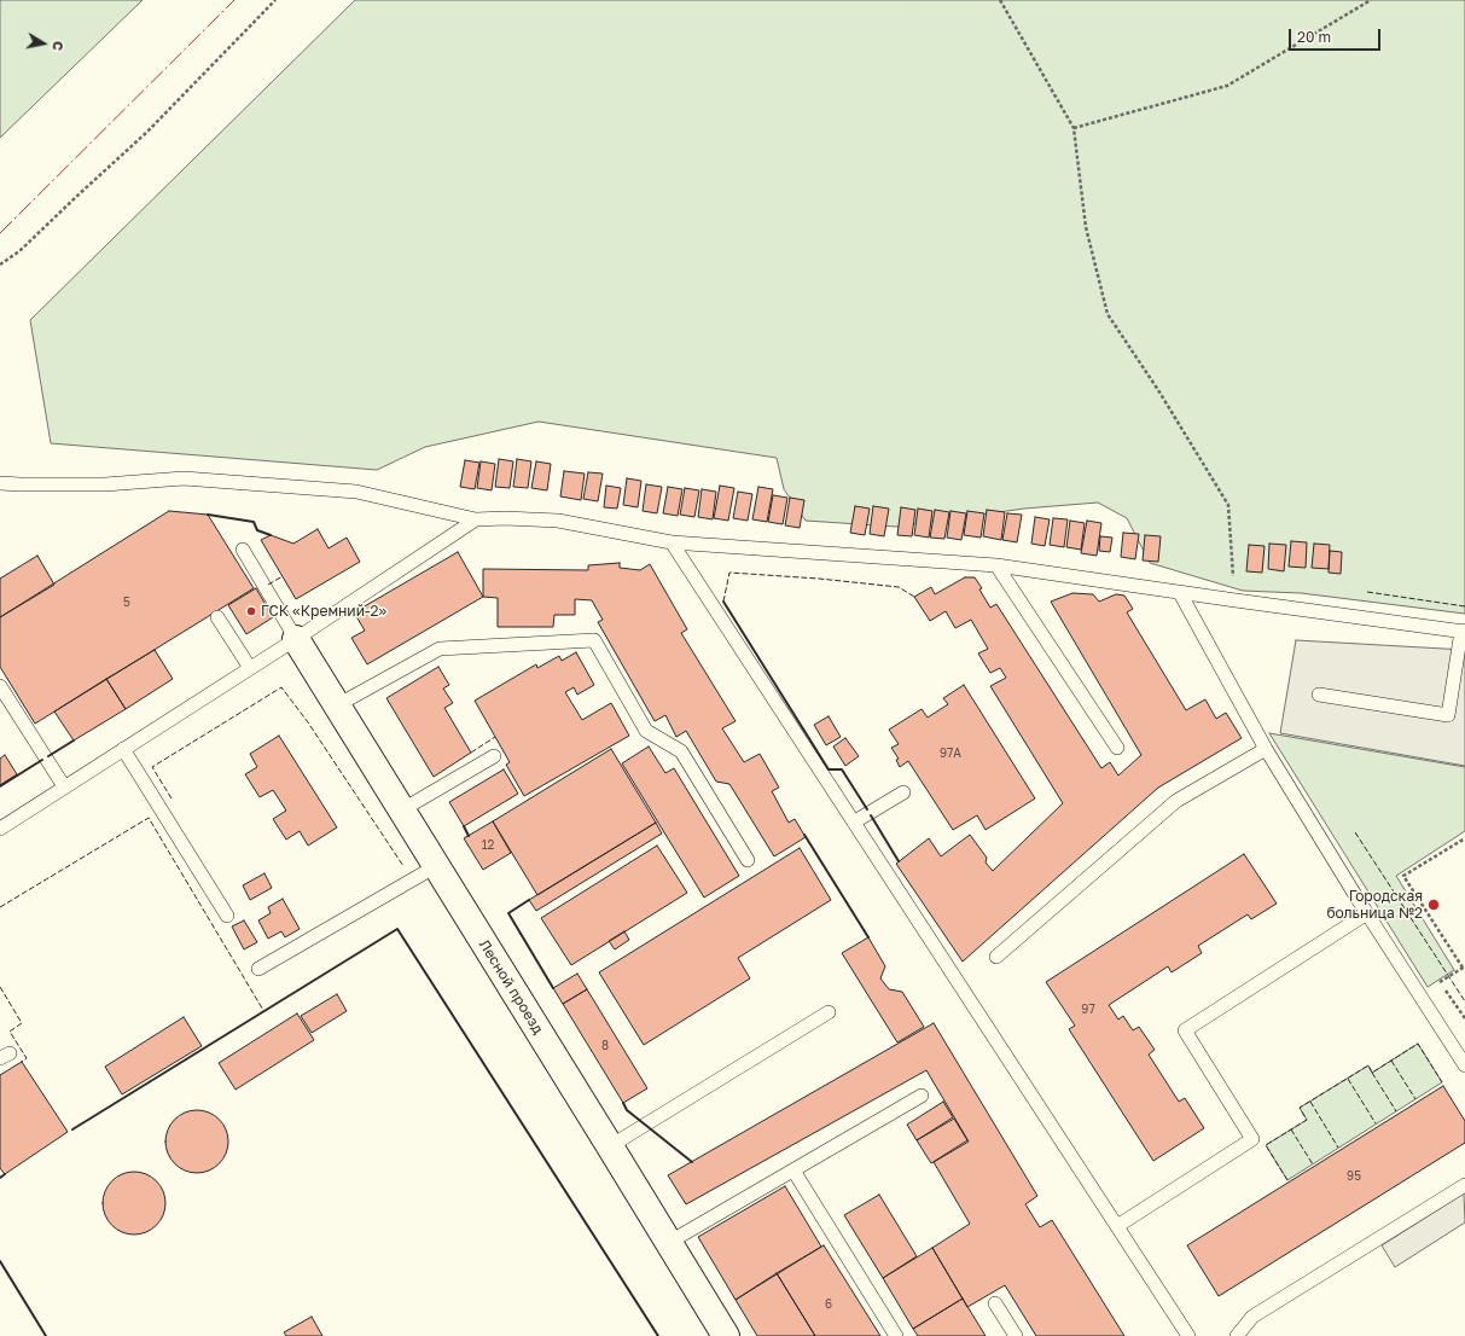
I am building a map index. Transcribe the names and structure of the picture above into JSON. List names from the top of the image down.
{
  "streets": {
    "street": ["Лесной проезд"]
  },
  "places": ["ГСК «Кремний-2»", "Городская больница №2"],
  "house_numbers": [
    "5",
    "97А",
    "12",
    "97",
    "8",
    "95",
    "6"
  ],
  "scale_bar": "20 m",
  "north": "right"
}
